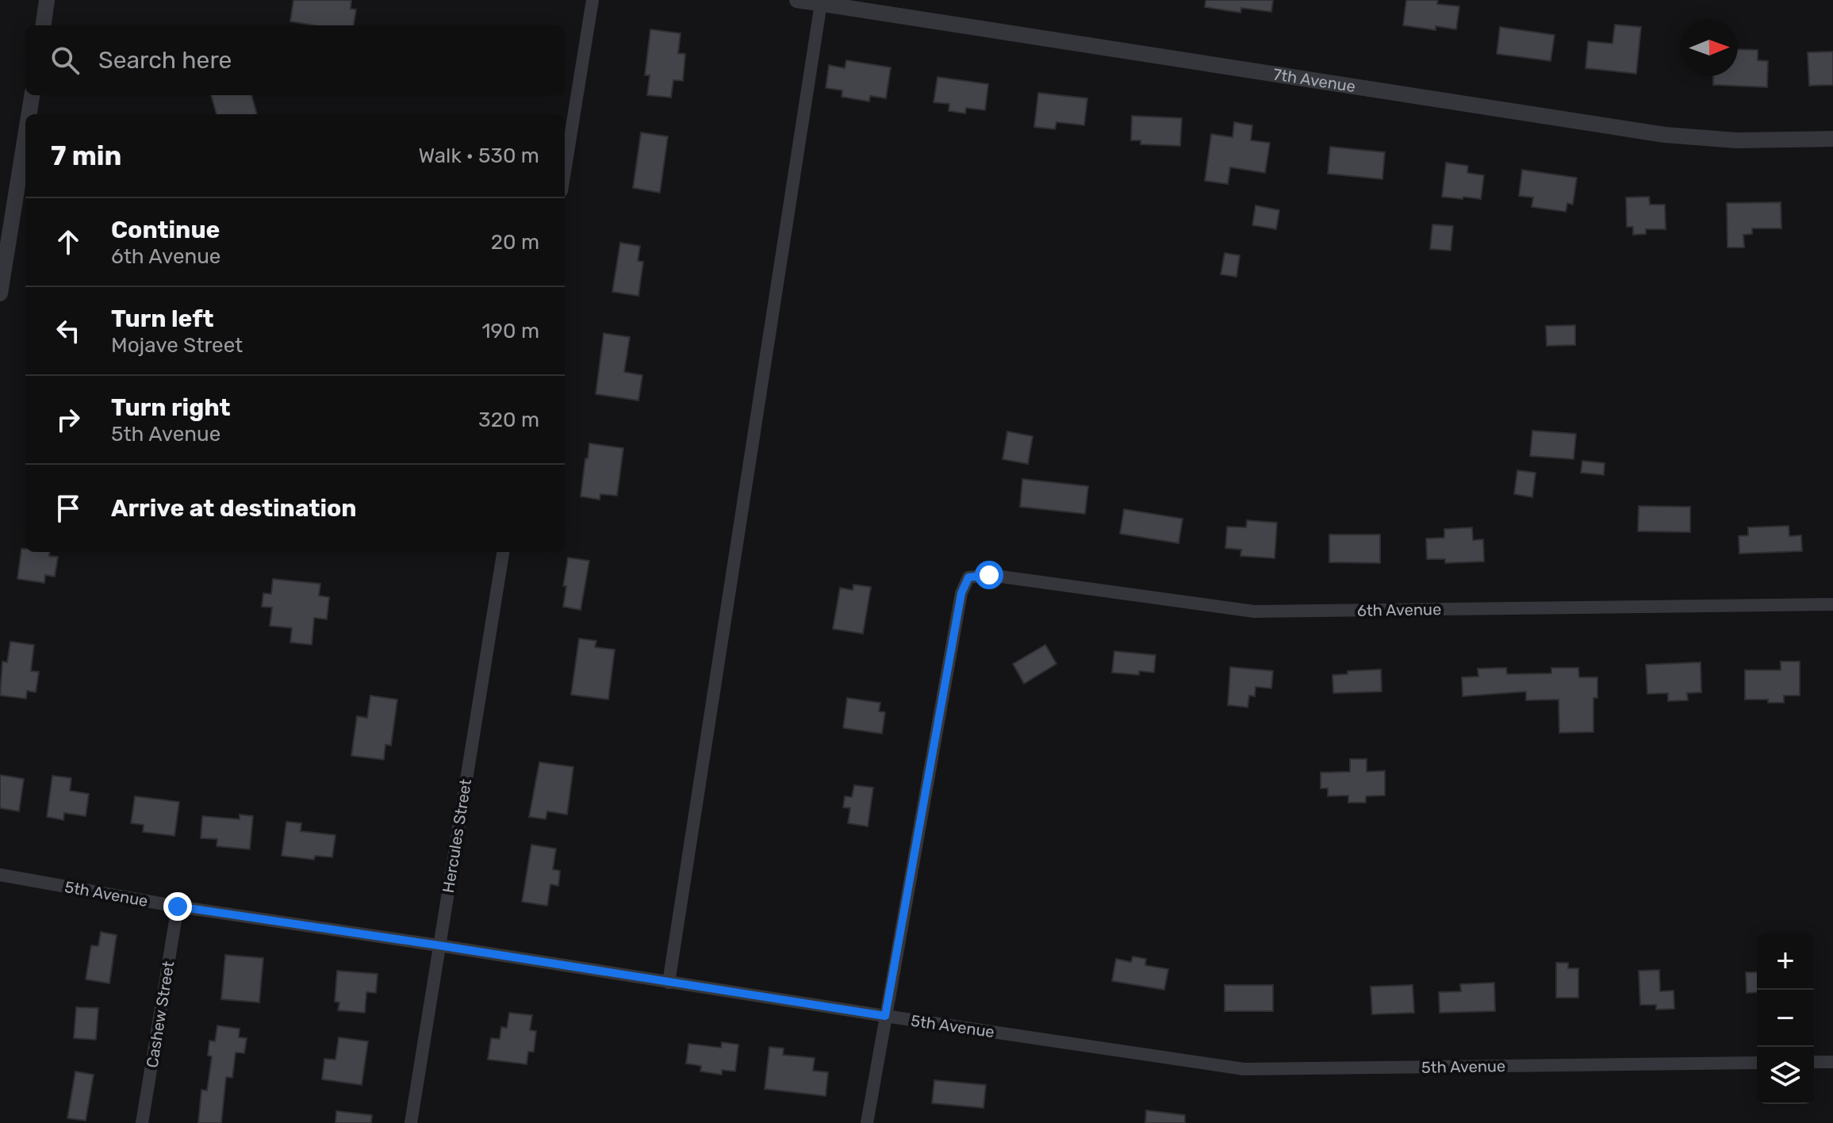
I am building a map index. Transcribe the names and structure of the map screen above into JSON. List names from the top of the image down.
{
  "streets": {
    "street": [
      "7th Avenue",
      "6th Avenue",
      "Hercules Street",
      "5th Avenue",
      "Cashew Street"
    ]
  },
  "crossings": [
    ["6th Avenue", "5th Avenue"],
    ["Hercules Street", "5th Avenue"],
    ["5th Avenue", "Cashew Street"]
  ],
  "north": "right",
  "page": {
    "search": "Search here",
    "heading": ["7 min", "Walk · 530 m"],
    "list": [
      ["Continue", "6th Avenue", "20 m"],
      ["Turn left", "Mojave Street", "190 m"],
      ["Turn right", "5th Avenue", "320 m"],
      "Arrive at destination"
    ],
    "map_buttons": ["+", "−"]
  }
}
